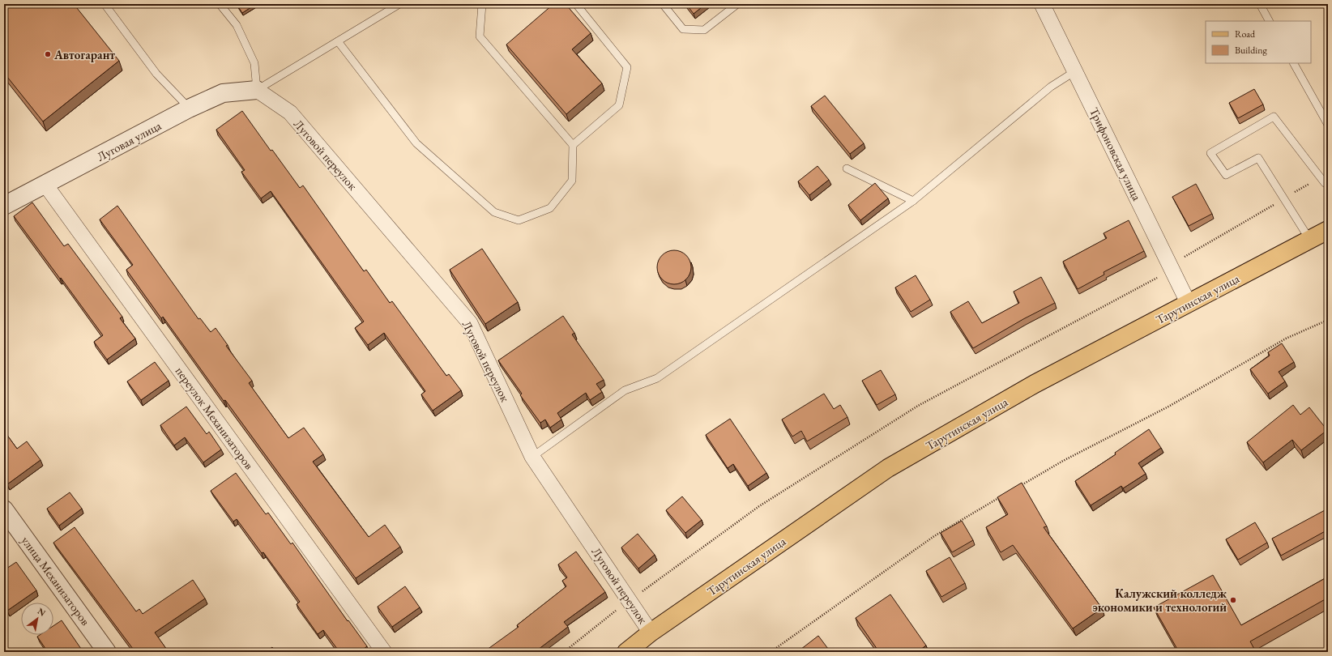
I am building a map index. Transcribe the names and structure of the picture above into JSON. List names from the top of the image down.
{
  "streets": {
    "main road": ["Тарутинская улица"],
    "street": [
      "Луговая улица",
      "Трифоновская улица",
      "Луговой переулок",
      "переулок Механизаторов",
      "улица Механизаторов"
    ]
  },
  "crossings": [
    ["Луговая улица", "Луговой переулок"],
    ["Луговая улица", "переулок Механизаторов"],
    ["Трифоновская улица", "Тарутинская улица"],
    ["Луговой переулок", "Тарутинская улица"]
  ],
  "places": ["Автогарант", "Калужский колледж экономики и технологий"],
  "legend": ["Road", "Building"],
  "north": "top right"
}
